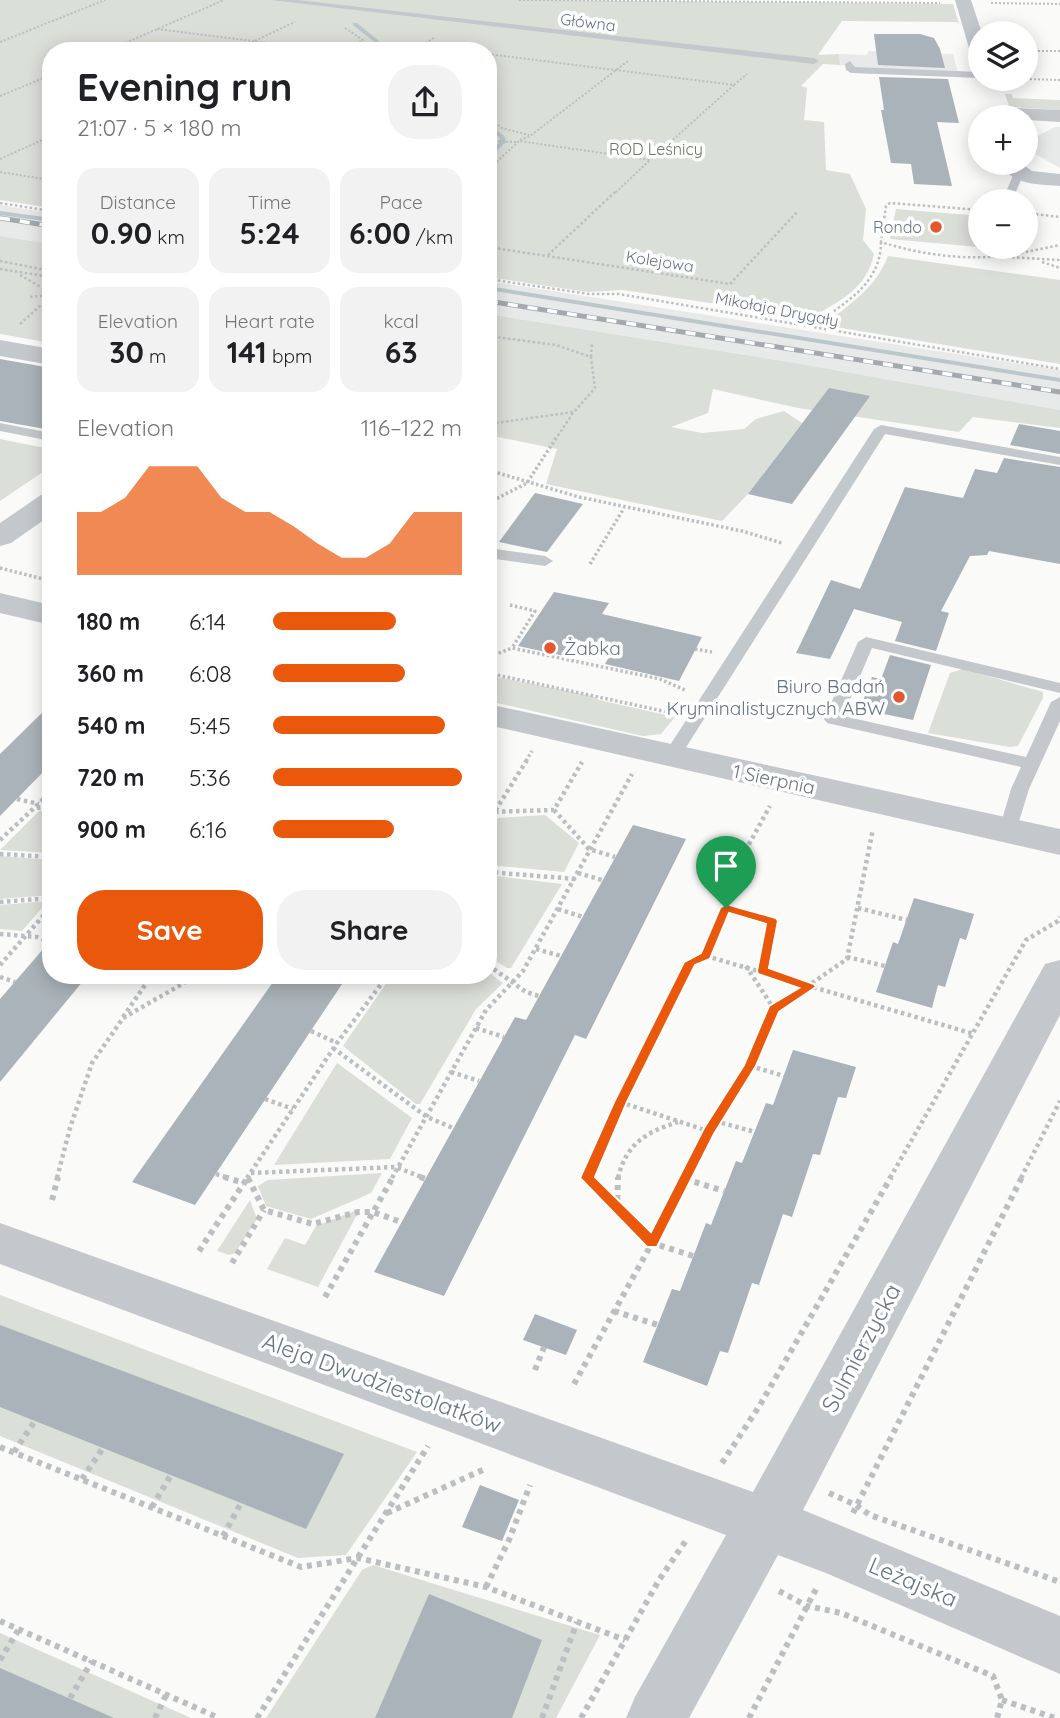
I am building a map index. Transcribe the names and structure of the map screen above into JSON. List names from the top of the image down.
{
  "streets": {
    "street": [
      "1 Sierpnia",
      "Sulmierzycka",
      "Aleja Dwudziestolatków",
      "Leżajska"
    ],
    "lane": ["Główna"],
    "path": ["Kolejowa", "Mikołaja Drygały"]
  },
  "crossings": [
    ["Sulmierzycka", "Aleja Dwudziestolatków"],
    ["Sulmierzycka", "Leżajska"],
    ["Aleja Dwudziestolatków", "Leżajska"]
  ],
  "parks": ["ROD Leśnicy"],
  "places": ["Rondo", "Żabka", "Biuro Badań Kryminalistycznych ABW"],
  "page": {
    "map_buttons": ["+", "−"],
    "heading": ["Evening run", "21:07 · 5 × 180 m"],
    "stats": [
      ["Distance", "0.90 km"],
      ["Time", "5:24"],
      ["Pace", "6:00 /km"],
      ["Elevation", "30 m"],
      ["Heart rate", "141 bpm"],
      ["kcal", "63"]
    ],
    "chart": ["Elevation", "116–122 m"],
    "list": [
      {
        "name": "180 m",
        "note": "6:14"
      },
      {
        "name": "360 m",
        "note": "6:08"
      },
      {
        "name": "540 m",
        "note": "5:45"
      },
      {
        "name": "720 m",
        "note": "5:36"
      },
      {
        "name": "900 m",
        "note": "6:16"
      }
    ],
    "buttons": ["Save", "Share"]
  }
}
